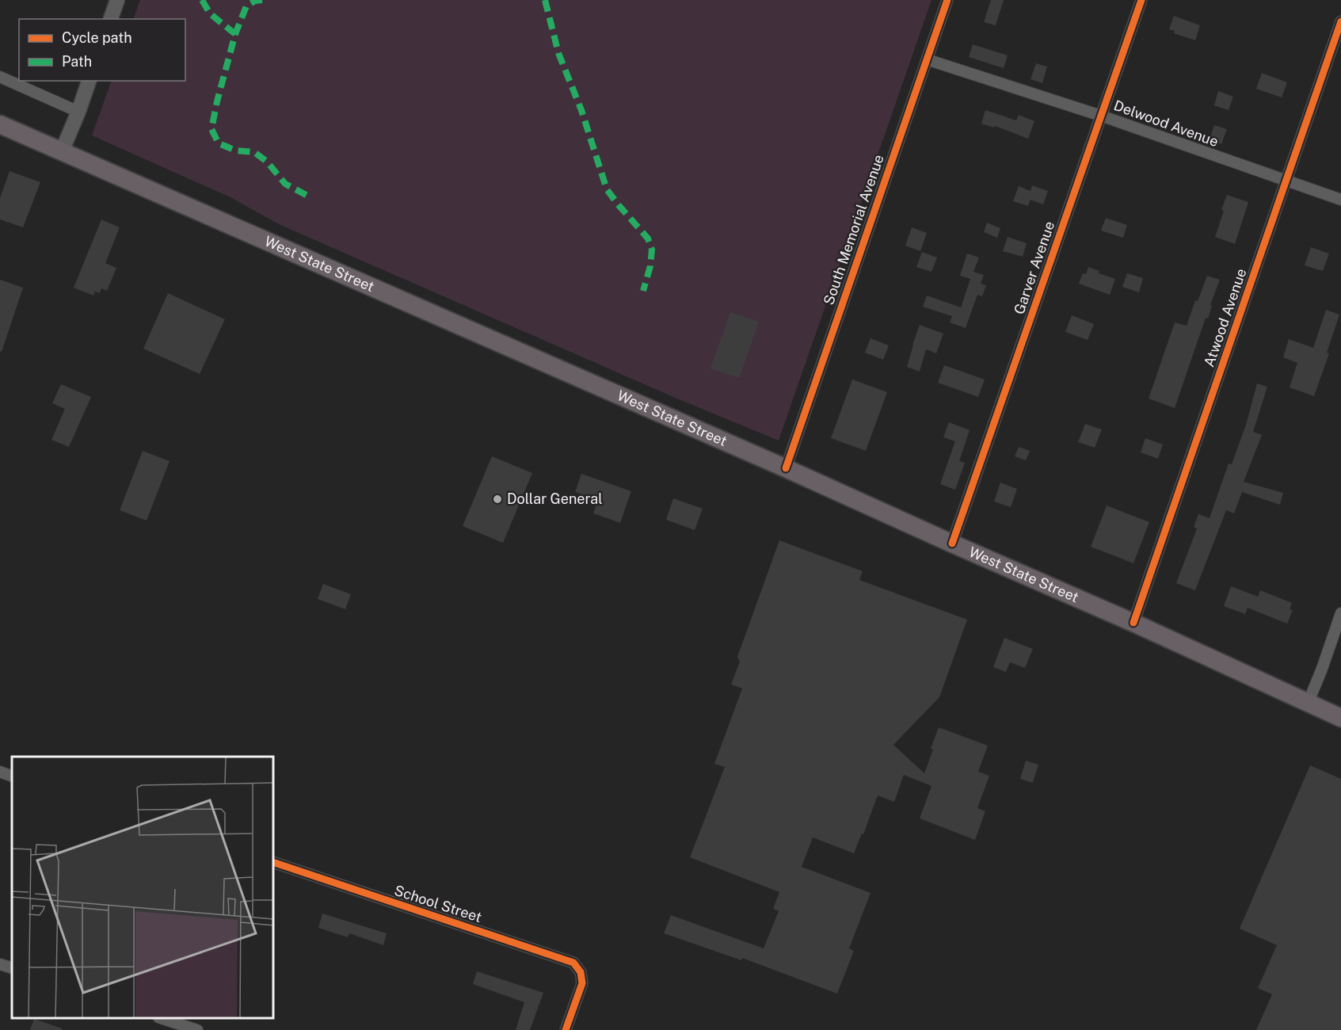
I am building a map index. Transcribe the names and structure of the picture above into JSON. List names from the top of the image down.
{
  "streets": {
    "main road": ["West State Street"],
    "street": [
      "Delwood Avenue",
      "South Memorial Avenue",
      "Garver Avenue",
      "Atwood Avenue",
      "School Street"
    ]
  },
  "crossings": [
    ["Delwood Avenue", "South Memorial Avenue"],
    ["Delwood Avenue", "Garver Avenue"],
    ["Delwood Avenue", "Atwood Avenue"],
    ["South Memorial Avenue", "West State Street"],
    ["West State Street", "Garver Avenue"],
    ["West State Street", "Atwood Avenue"]
  ],
  "places": ["Dollar General"],
  "legend": ["Cycle path", "Path"]
}
